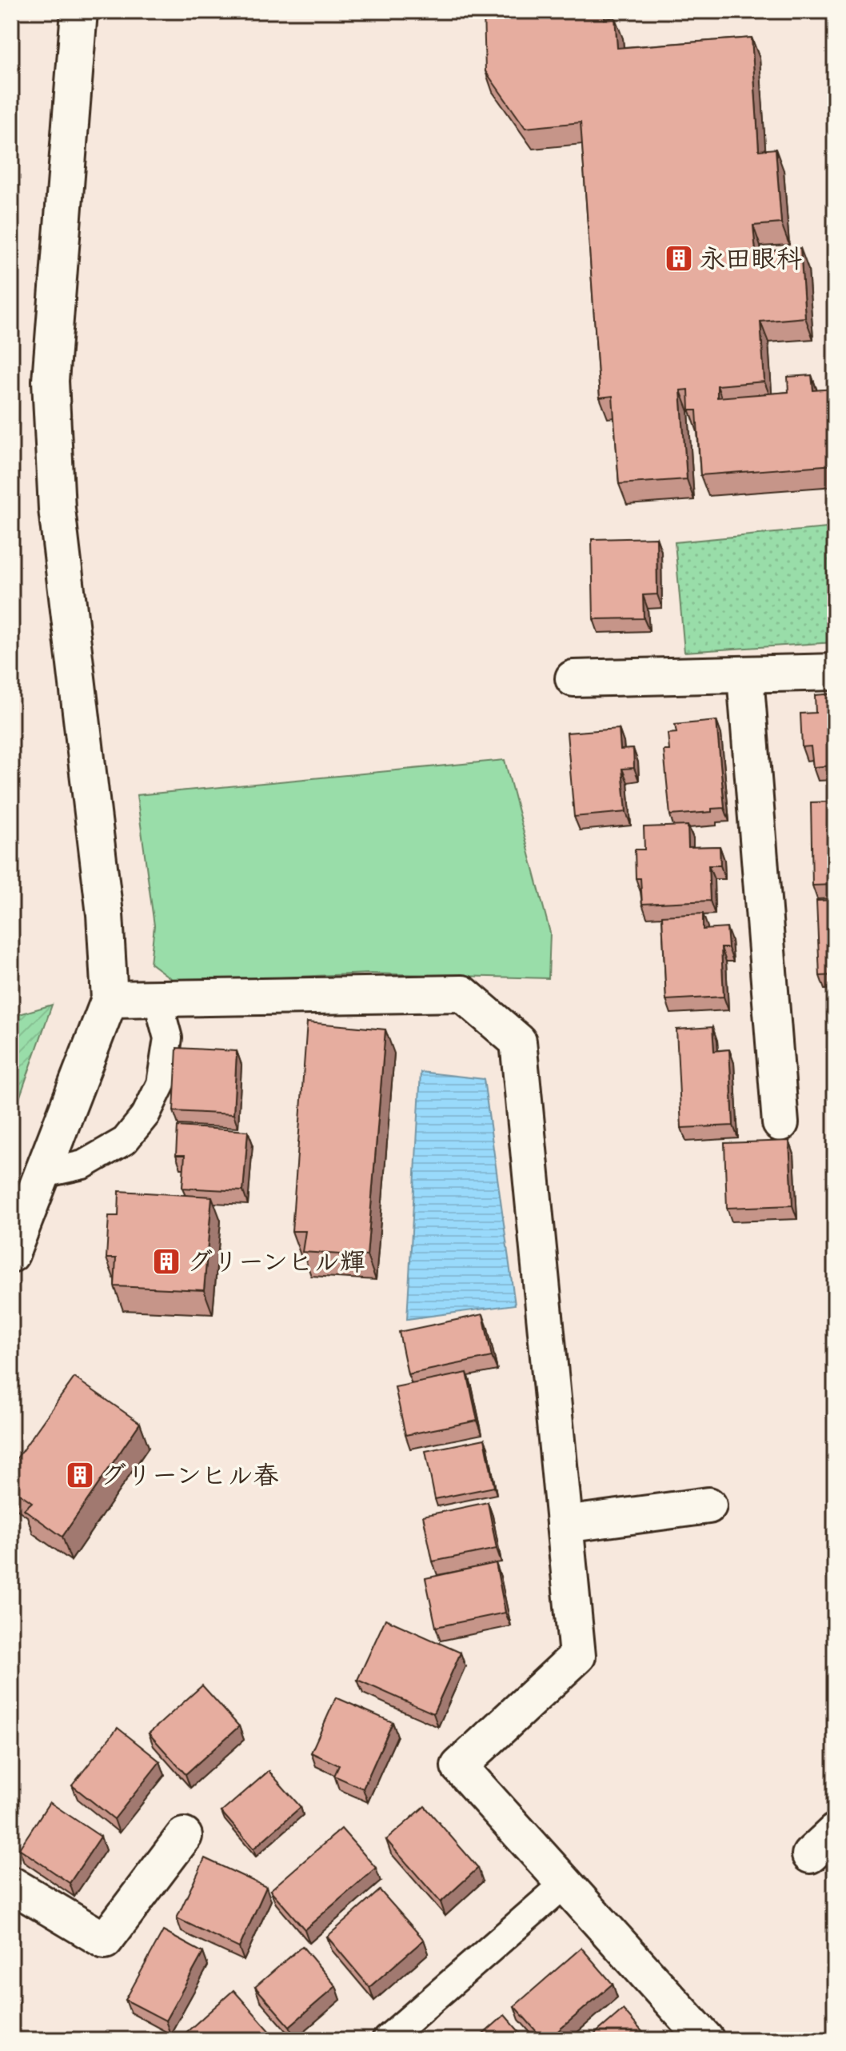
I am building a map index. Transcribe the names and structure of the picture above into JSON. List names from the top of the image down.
{
  "places": {
    "building": ["永田眼科", "グリーンヒル輝", "グリーンヒル春"]
  }
}
